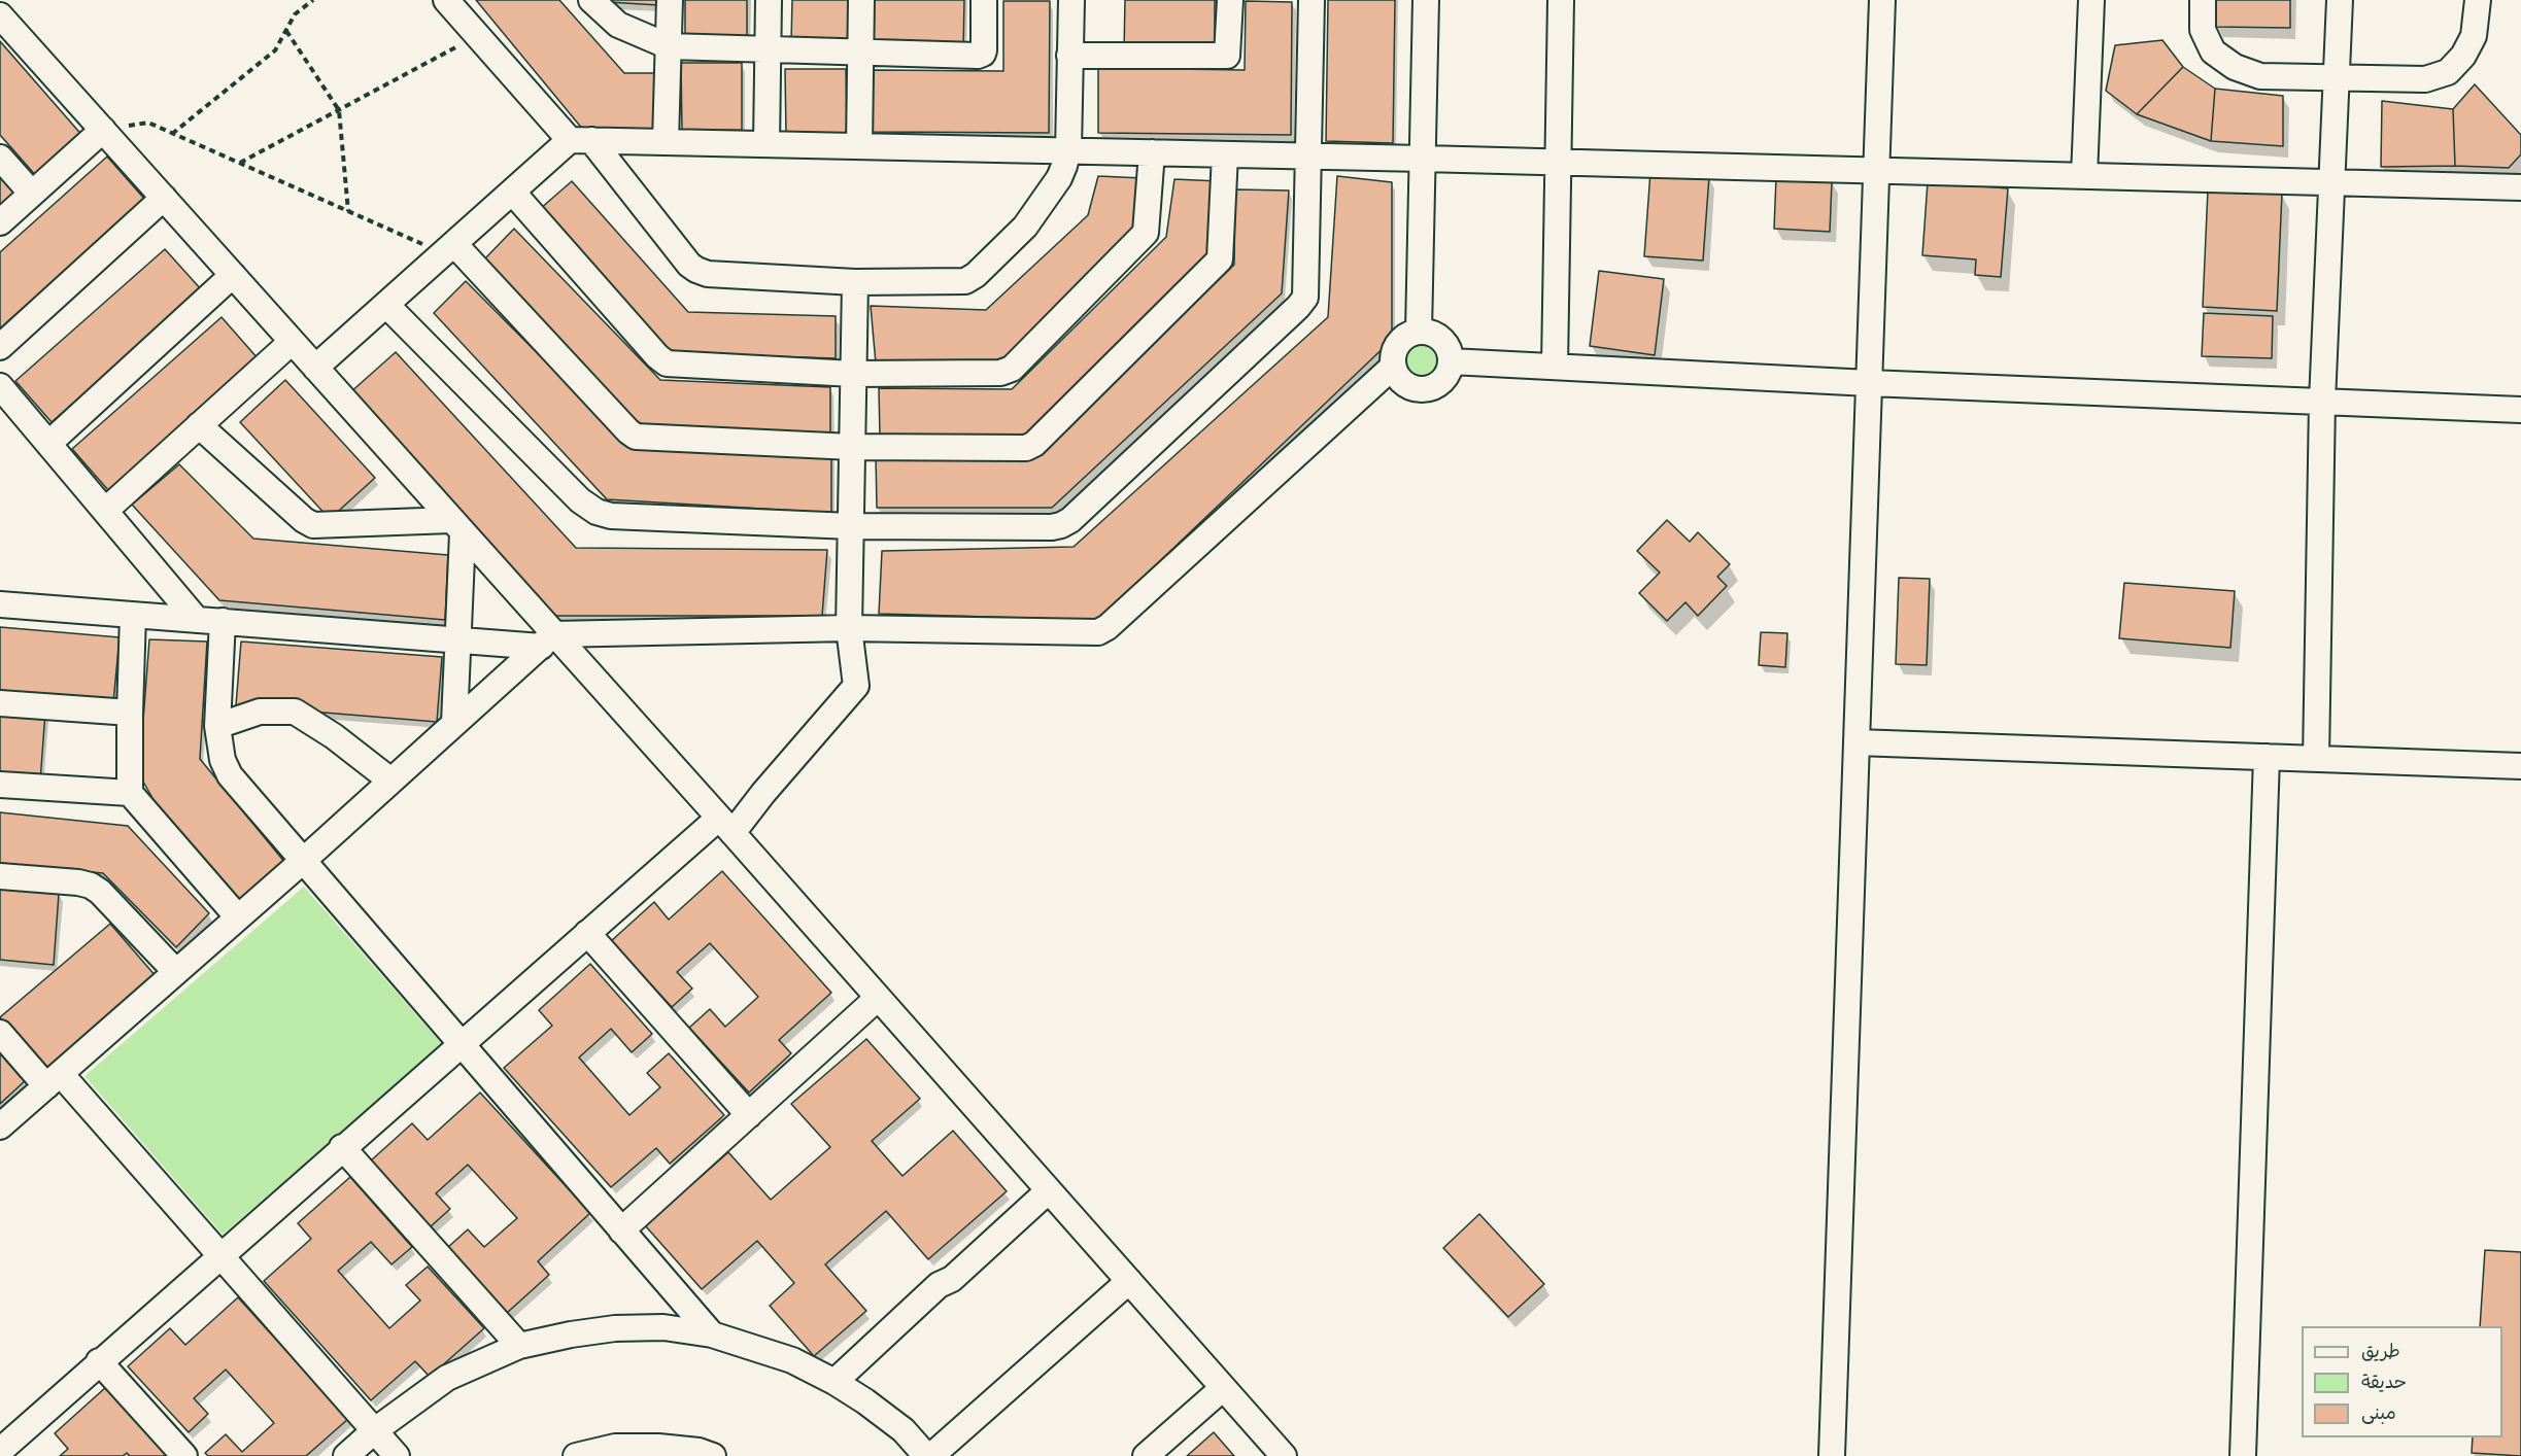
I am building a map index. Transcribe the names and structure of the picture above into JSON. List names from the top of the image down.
{
  "legend": ["طريق", "حديقة", "مبنى"]
}
